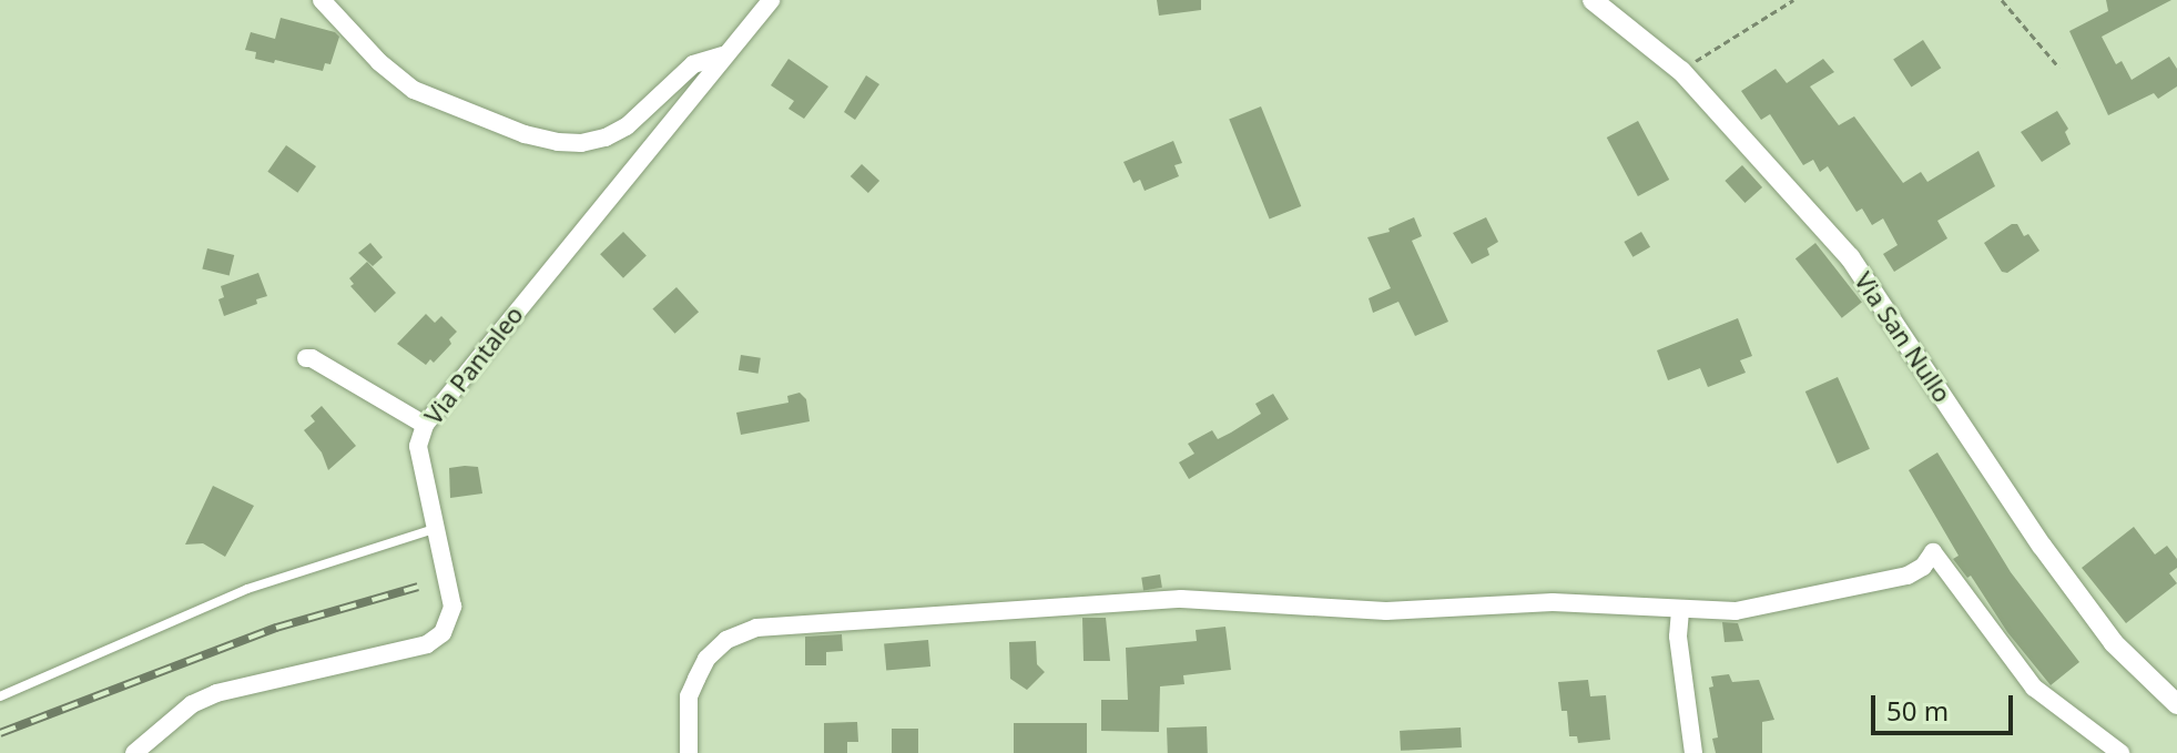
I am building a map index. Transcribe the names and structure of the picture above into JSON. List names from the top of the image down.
{
  "streets": {
    "street": ["Via San Nullo", "Via Pantaleo"]
  },
  "scale_bar": "50 m"
}
